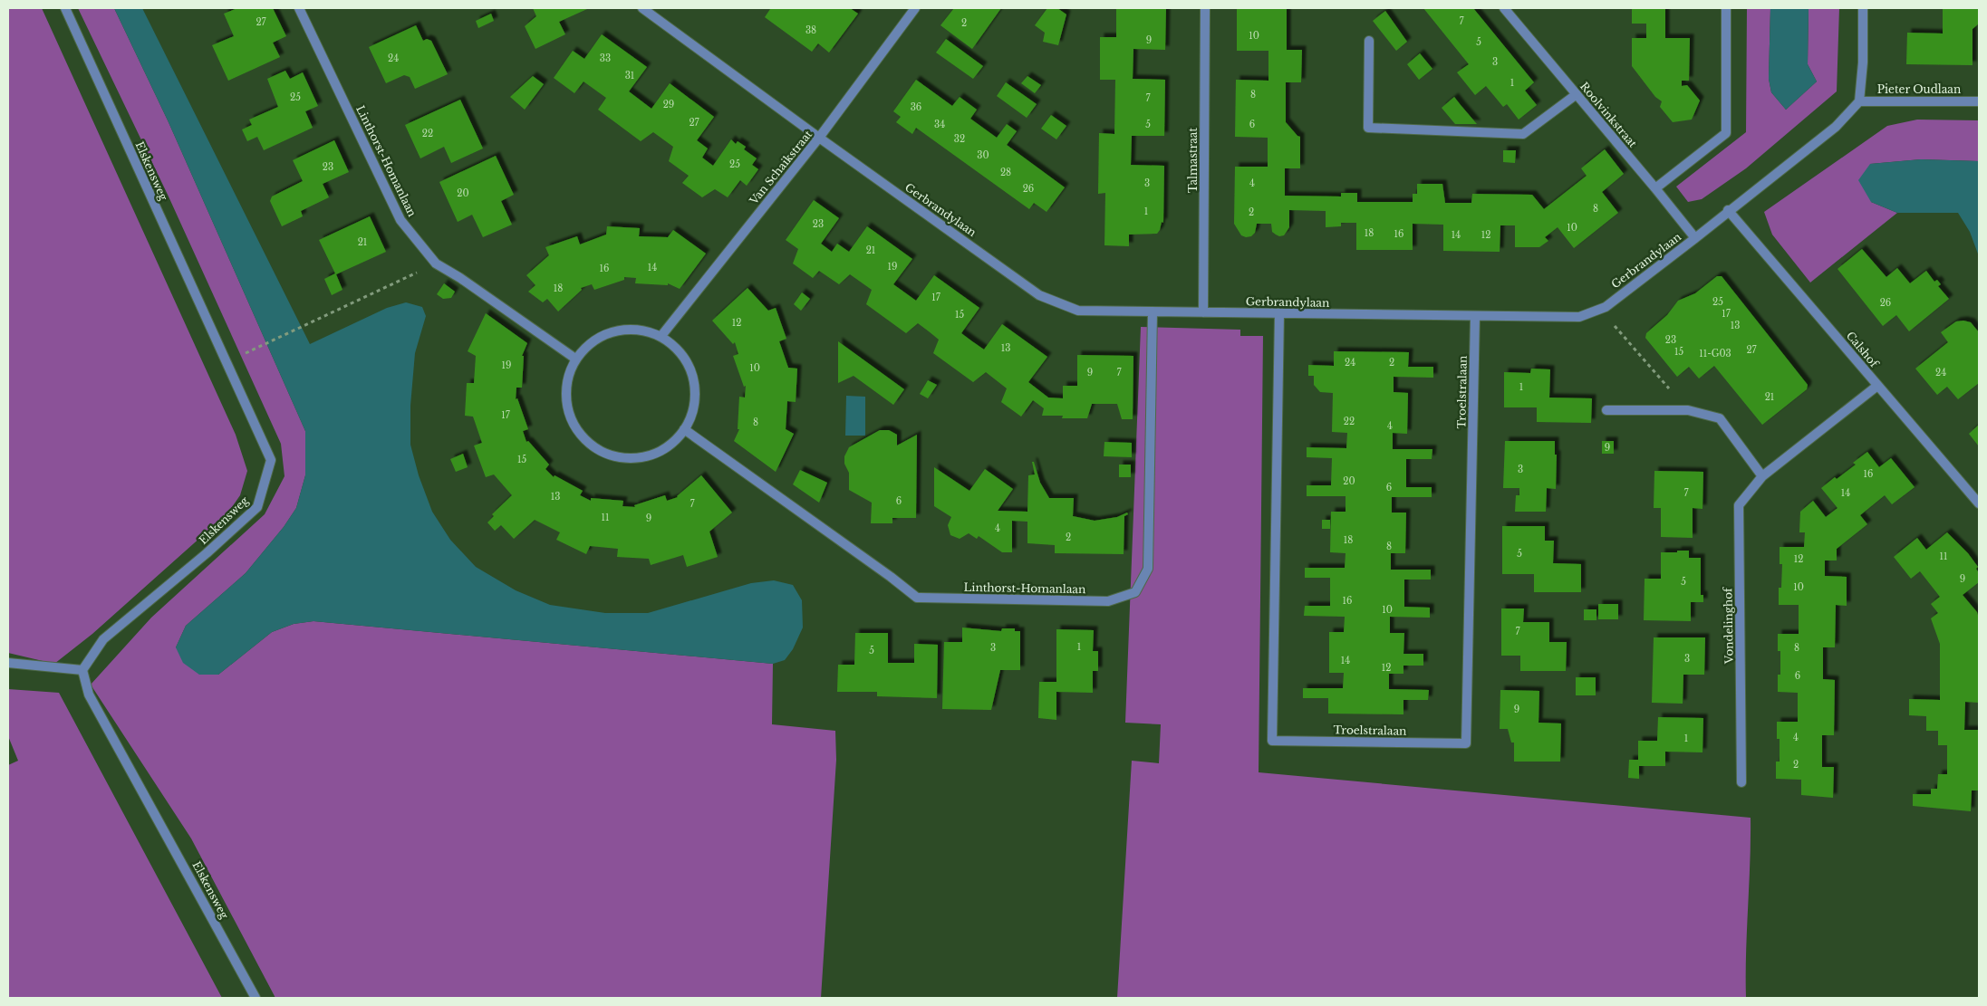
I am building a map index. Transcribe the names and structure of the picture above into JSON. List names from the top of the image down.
{
  "streets": {
    "street": [
      "Pieter Oudlaan",
      "Roolvinkstraat",
      "Talmastraat",
      "Linthorst-Homanlaan",
      "Van Schaikstraat",
      "Elskensweg",
      "Gerbrandylaan",
      "Calshof",
      "Troelstralaan",
      "Vondelinghof"
    ]
  },
  "crossings": [
    ["Pieter Oudlaan", "Gerbrandylaan"],
    ["Roolvinkstraat", "Gerbrandylaan"],
    ["Talmastraat", "Gerbrandylaan"],
    ["Linthorst-Homanlaan", "Van Schaikstraat"],
    ["Linthorst-Homanlaan", "Gerbrandylaan"],
    ["Van Schaikstraat", "Gerbrandylaan"],
    ["Gerbrandylaan", "Calshof"],
    ["Gerbrandylaan", "Troelstralaan"],
    ["Calshof", "Vondelinghof"]
  ],
  "house_numbers": [
    "7",
    "27",
    "2",
    "38",
    "10",
    "9",
    "5",
    "24",
    "33",
    "3",
    "31",
    "1",
    "8",
    "25",
    "7",
    "29",
    "36",
    "27",
    "34",
    "5",
    "6",
    "22",
    "32",
    "30",
    "25",
    "23",
    "28",
    "3",
    "4",
    "26",
    "20",
    "8",
    "1",
    "2",
    "23",
    "10",
    "18",
    "16",
    "14",
    "12",
    "21",
    "21",
    "19",
    "14",
    "16",
    "18",
    "17",
    "25",
    "26",
    "17",
    "15",
    "12",
    "13",
    "23",
    "13",
    "27",
    "15",
    "11-G03",
    "24",
    "2",
    "19",
    "10",
    "9",
    "7",
    "24",
    "1",
    "21",
    "17",
    "22",
    "8",
    "4",
    "9",
    "15",
    "3",
    "16",
    "20",
    "6",
    "7",
    "14",
    "13",
    "6",
    "7",
    "11",
    "9",
    "4",
    "2",
    "18",
    "8",
    "5",
    "11",
    "12",
    "9",
    "5",
    "10",
    "16",
    "10",
    "7",
    "1",
    "3",
    "8",
    "5",
    "3",
    "14",
    "12",
    "6",
    "9",
    "4",
    "1",
    "2"
  ]
}
